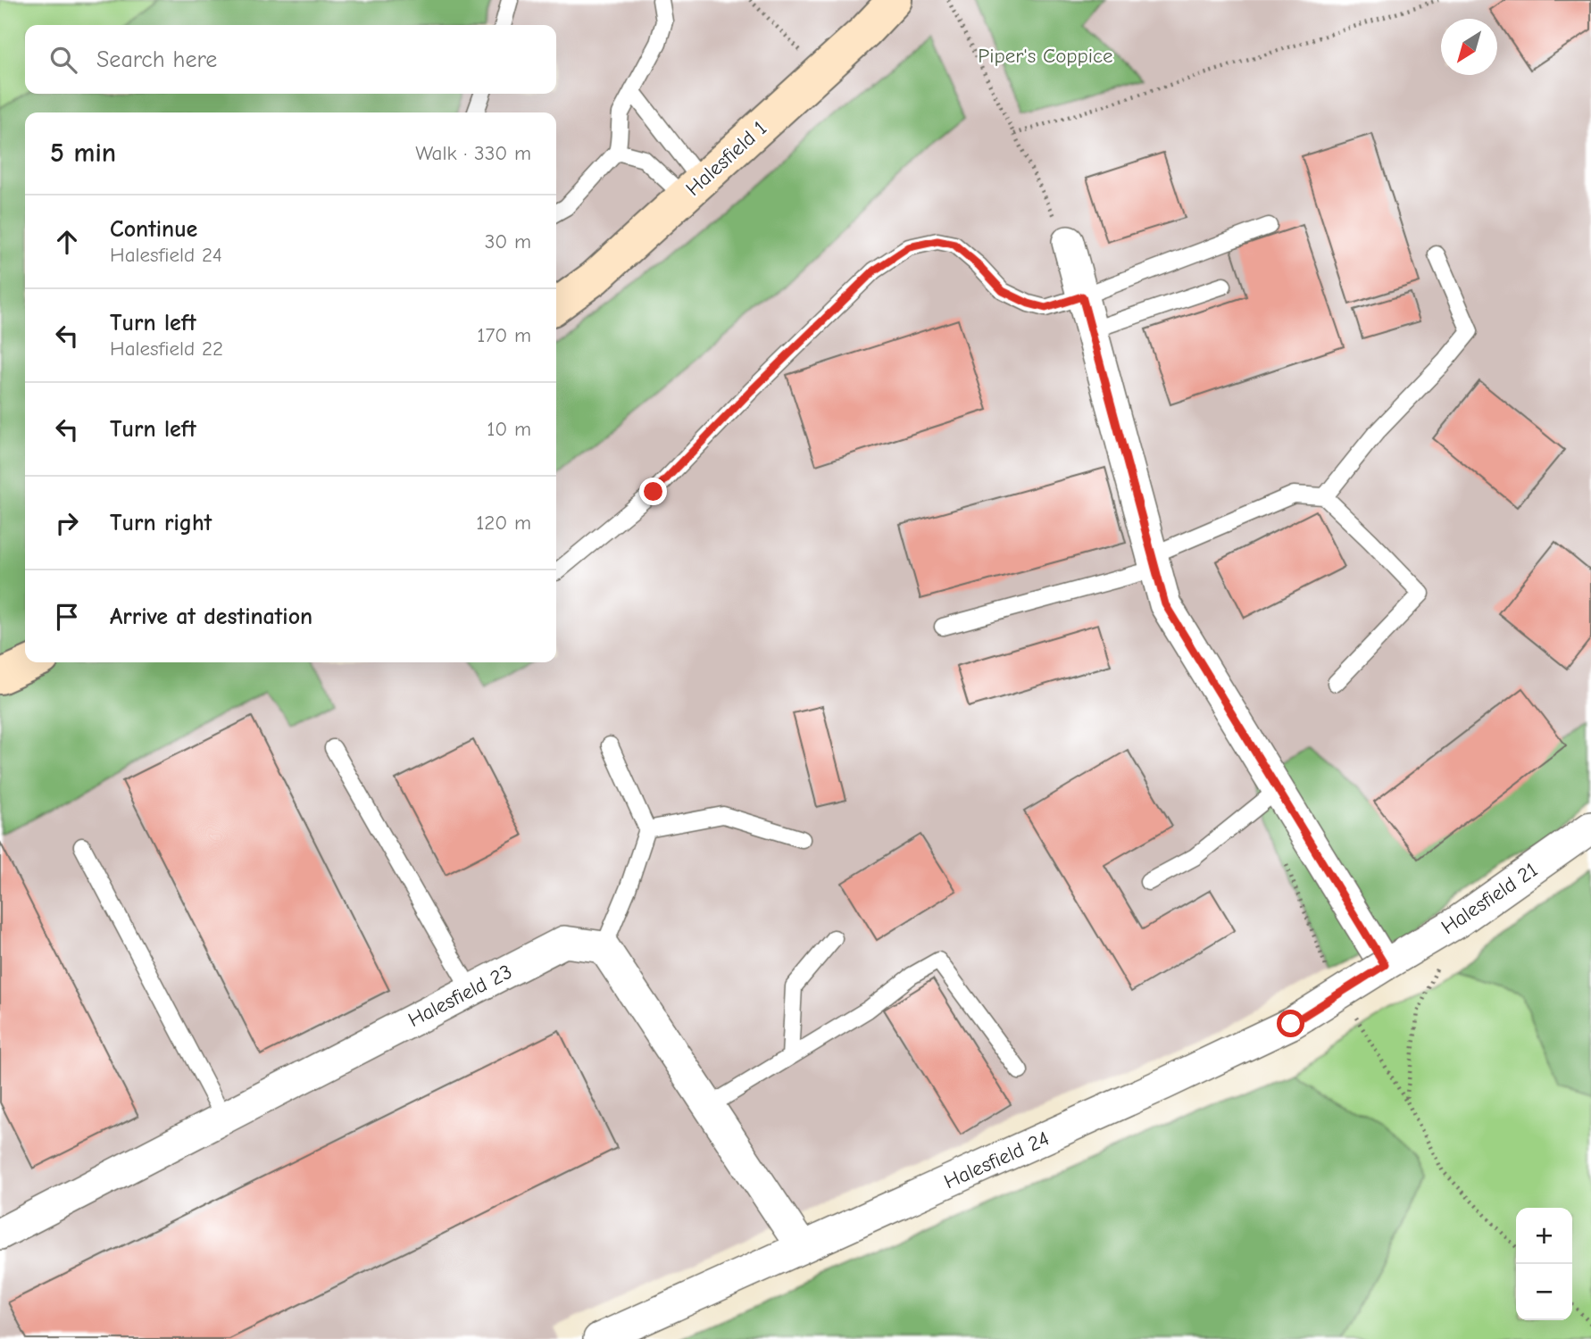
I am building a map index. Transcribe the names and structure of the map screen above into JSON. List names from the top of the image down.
{
  "streets": {
    "street": [
      "Halesfield 1",
      "Halesfield 21",
      "Halesfield 23",
      "Halesfield 24"
    ]
  },
  "crossings": [
    ["Halesfield 21", "Halesfield 24"]
  ],
  "parks": ["Piper's Coppice"],
  "north": "bottom left",
  "page": {
    "search": "Search here",
    "heading": ["5 min", "Walk · 330 m"],
    "list": [
      ["Continue", "Halesfield 24", "30 m"],
      ["Turn left", "Halesfield 22", "170 m"],
      ["Turn left", "10 m"],
      ["Turn right", "120 m"],
      "Arrive at destination"
    ],
    "map_buttons": ["+", "−"]
  }
}
